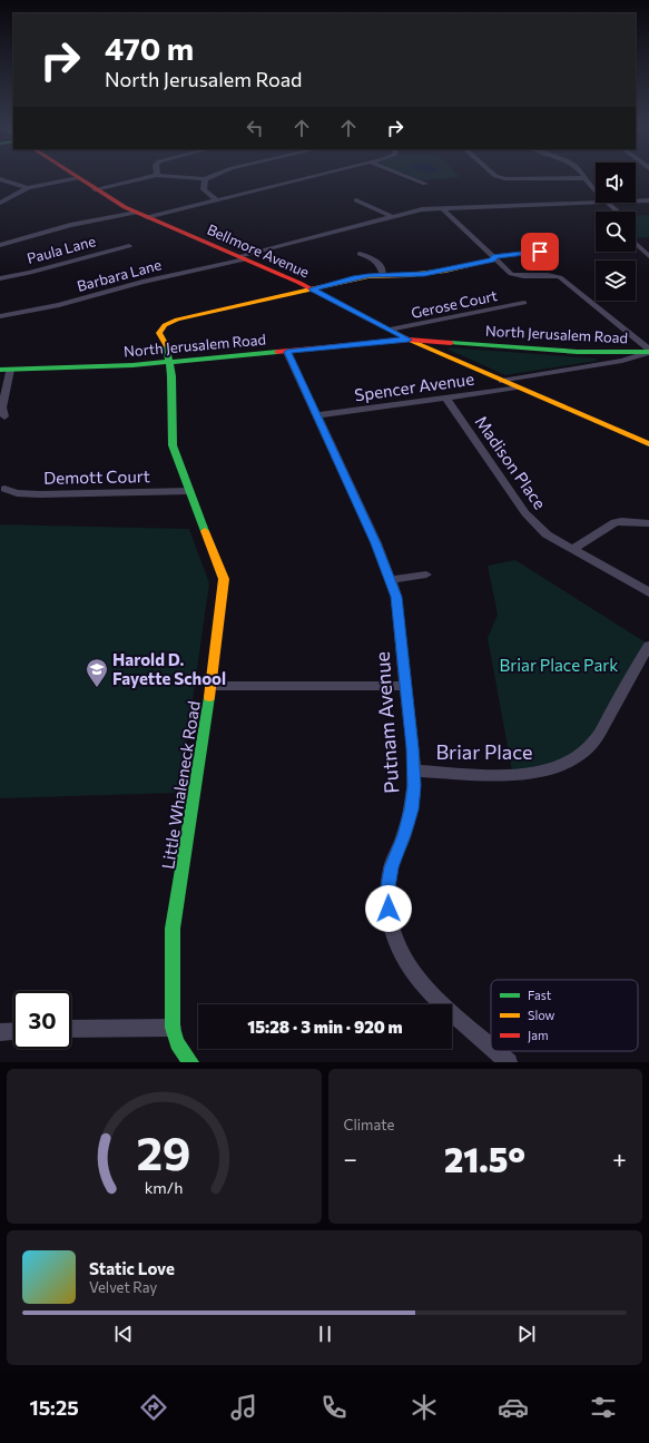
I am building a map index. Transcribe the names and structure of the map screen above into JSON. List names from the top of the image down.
{
  "streets": {
    "main road": ["Bellmore Avenue", "North Jerusalem Road", "Little Whaleneck Road"],
    "street": [
      "Paula Lane",
      "Barbara Lane",
      "Gerose Court",
      "Spencer Avenue",
      "Madison Place",
      "Demott Court",
      "Putnam Avenue",
      "Briar Place"
    ]
  },
  "crossings": [
    ["Bellmore Avenue", "Barbara Lane"],
    ["Bellmore Avenue", "Gerose Court"],
    ["Bellmore Avenue", "North Jerusalem Road"],
    ["Bellmore Avenue", "Spencer Avenue"],
    ["Bellmore Avenue", "Little Whaleneck Road"],
    ["North Jerusalem Road", "Putnam Avenue"],
    ["North Jerusalem Road", "Little Whaleneck Road"],
    ["Spencer Avenue", "Madison Place"],
    ["Spencer Avenue", "Putnam Avenue"],
    ["Demott Court", "Little Whaleneck Road"],
    ["Putnam Avenue", "Briar Place"]
  ],
  "parks": ["Briar Place Park"],
  "places": {
    "school or university": ["Harold D. Fayette School"]
  },
  "legend": ["Fast", "Slow", "Jam"],
  "page": {
    "turn": ["470 m", "North Jerusalem Road"],
    "limit": "30",
    "trip": "15:28 · 3 min · 920 m",
    "tile": "Climate",
    "heat": ["−", "21.5°", "+"],
    "song": ["Static Love", "Velvet Ray"],
    "tabs": "15:25",
    "gauge": ["29", "km/h"]
  }
}
